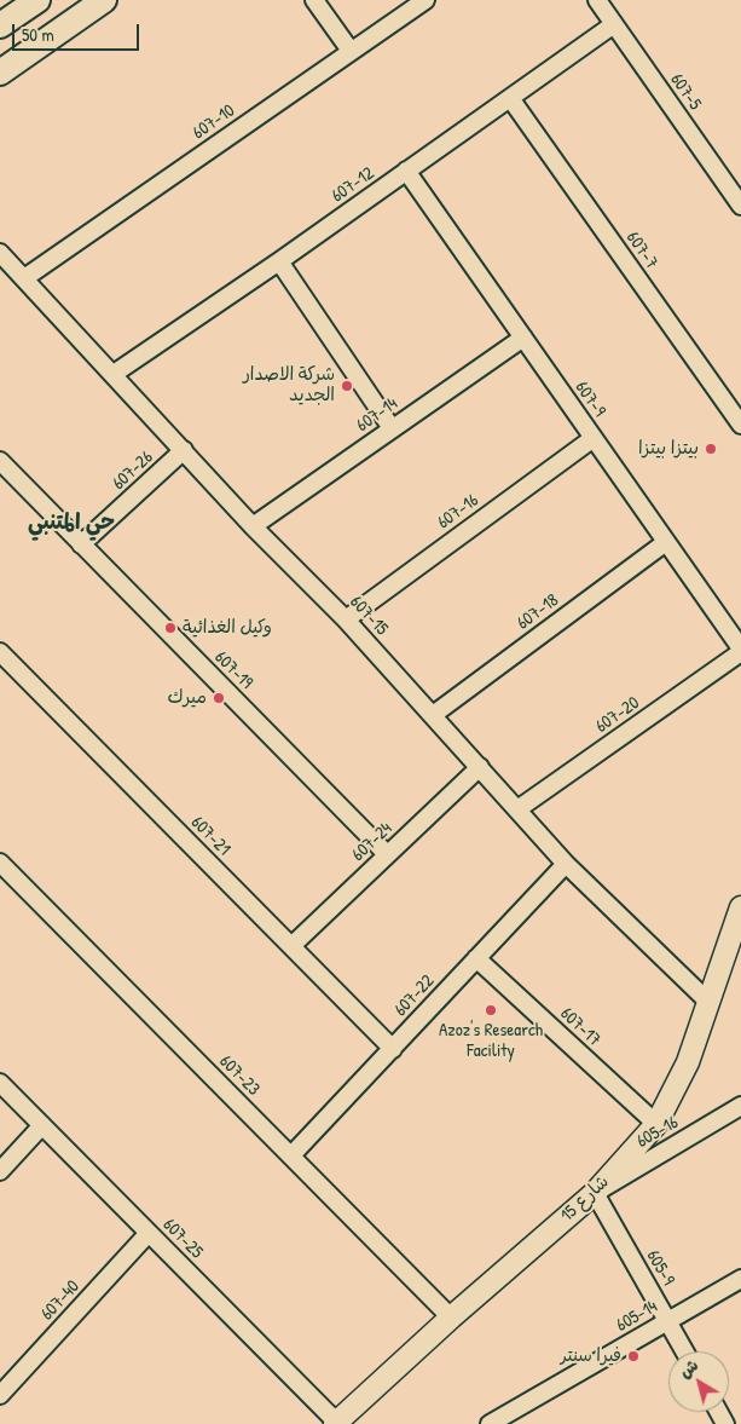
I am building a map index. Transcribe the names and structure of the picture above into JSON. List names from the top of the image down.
{
  "streets": {
    "street": [
      "607-5",
      "607-10",
      "607-12",
      "607-7",
      "607-9",
      "607-14",
      "607-26",
      "607-16",
      "607-18",
      "607-15",
      "607-19",
      "607-20",
      "607-21",
      "607-24",
      "607-22",
      "607-17",
      "607-23",
      "605-16",
      "شارع 15",
      "607-25",
      "605-9",
      "607-40",
      "605-14"
    ]
  },
  "crossings": [
    ["607-5", "607-12"],
    ["607-10", "607-15"],
    ["607-12", "607-7"],
    ["607-12", "607-9"],
    ["607-12", "607-15"],
    ["607-9", "607-14"],
    ["607-9", "607-16"],
    ["607-9", "607-18"],
    ["607-9", "607-20"],
    ["607-14", "607-15"],
    ["607-26", "607-15"],
    ["607-26", "607-19"],
    ["607-16", "607-15"],
    ["607-18", "607-15"],
    ["607-15", "607-20"],
    ["607-15", "607-24"],
    ["607-15", "607-22"],
    ["607-15", "شارع 15"],
    ["607-19", "607-24"],
    ["607-21", "607-24"],
    ["607-21", "607-22"],
    ["607-22", "607-17"],
    ["607-22", "607-23"],
    ["607-17", "شارع 15"],
    ["607-23", "شارع 15"],
    ["605-16", "شارع 15"],
    ["605-16", "605-9"],
    ["شارع 15", "607-25"],
    ["شارع 15", "605-9"],
    ["607-25", "607-40"],
    ["605-9", "605-14"]
  ],
  "districts": ["حي المتنبي"],
  "places": [
    "شركة الاصدار الجديد",
    "بيتزا بيتزا",
    "وكيل الغذائية",
    "ميرك",
    "Azoz's Research Facility",
    "فيرا سنتر"
  ],
  "scale_bar": "50 m",
  "north": "top left"
}
